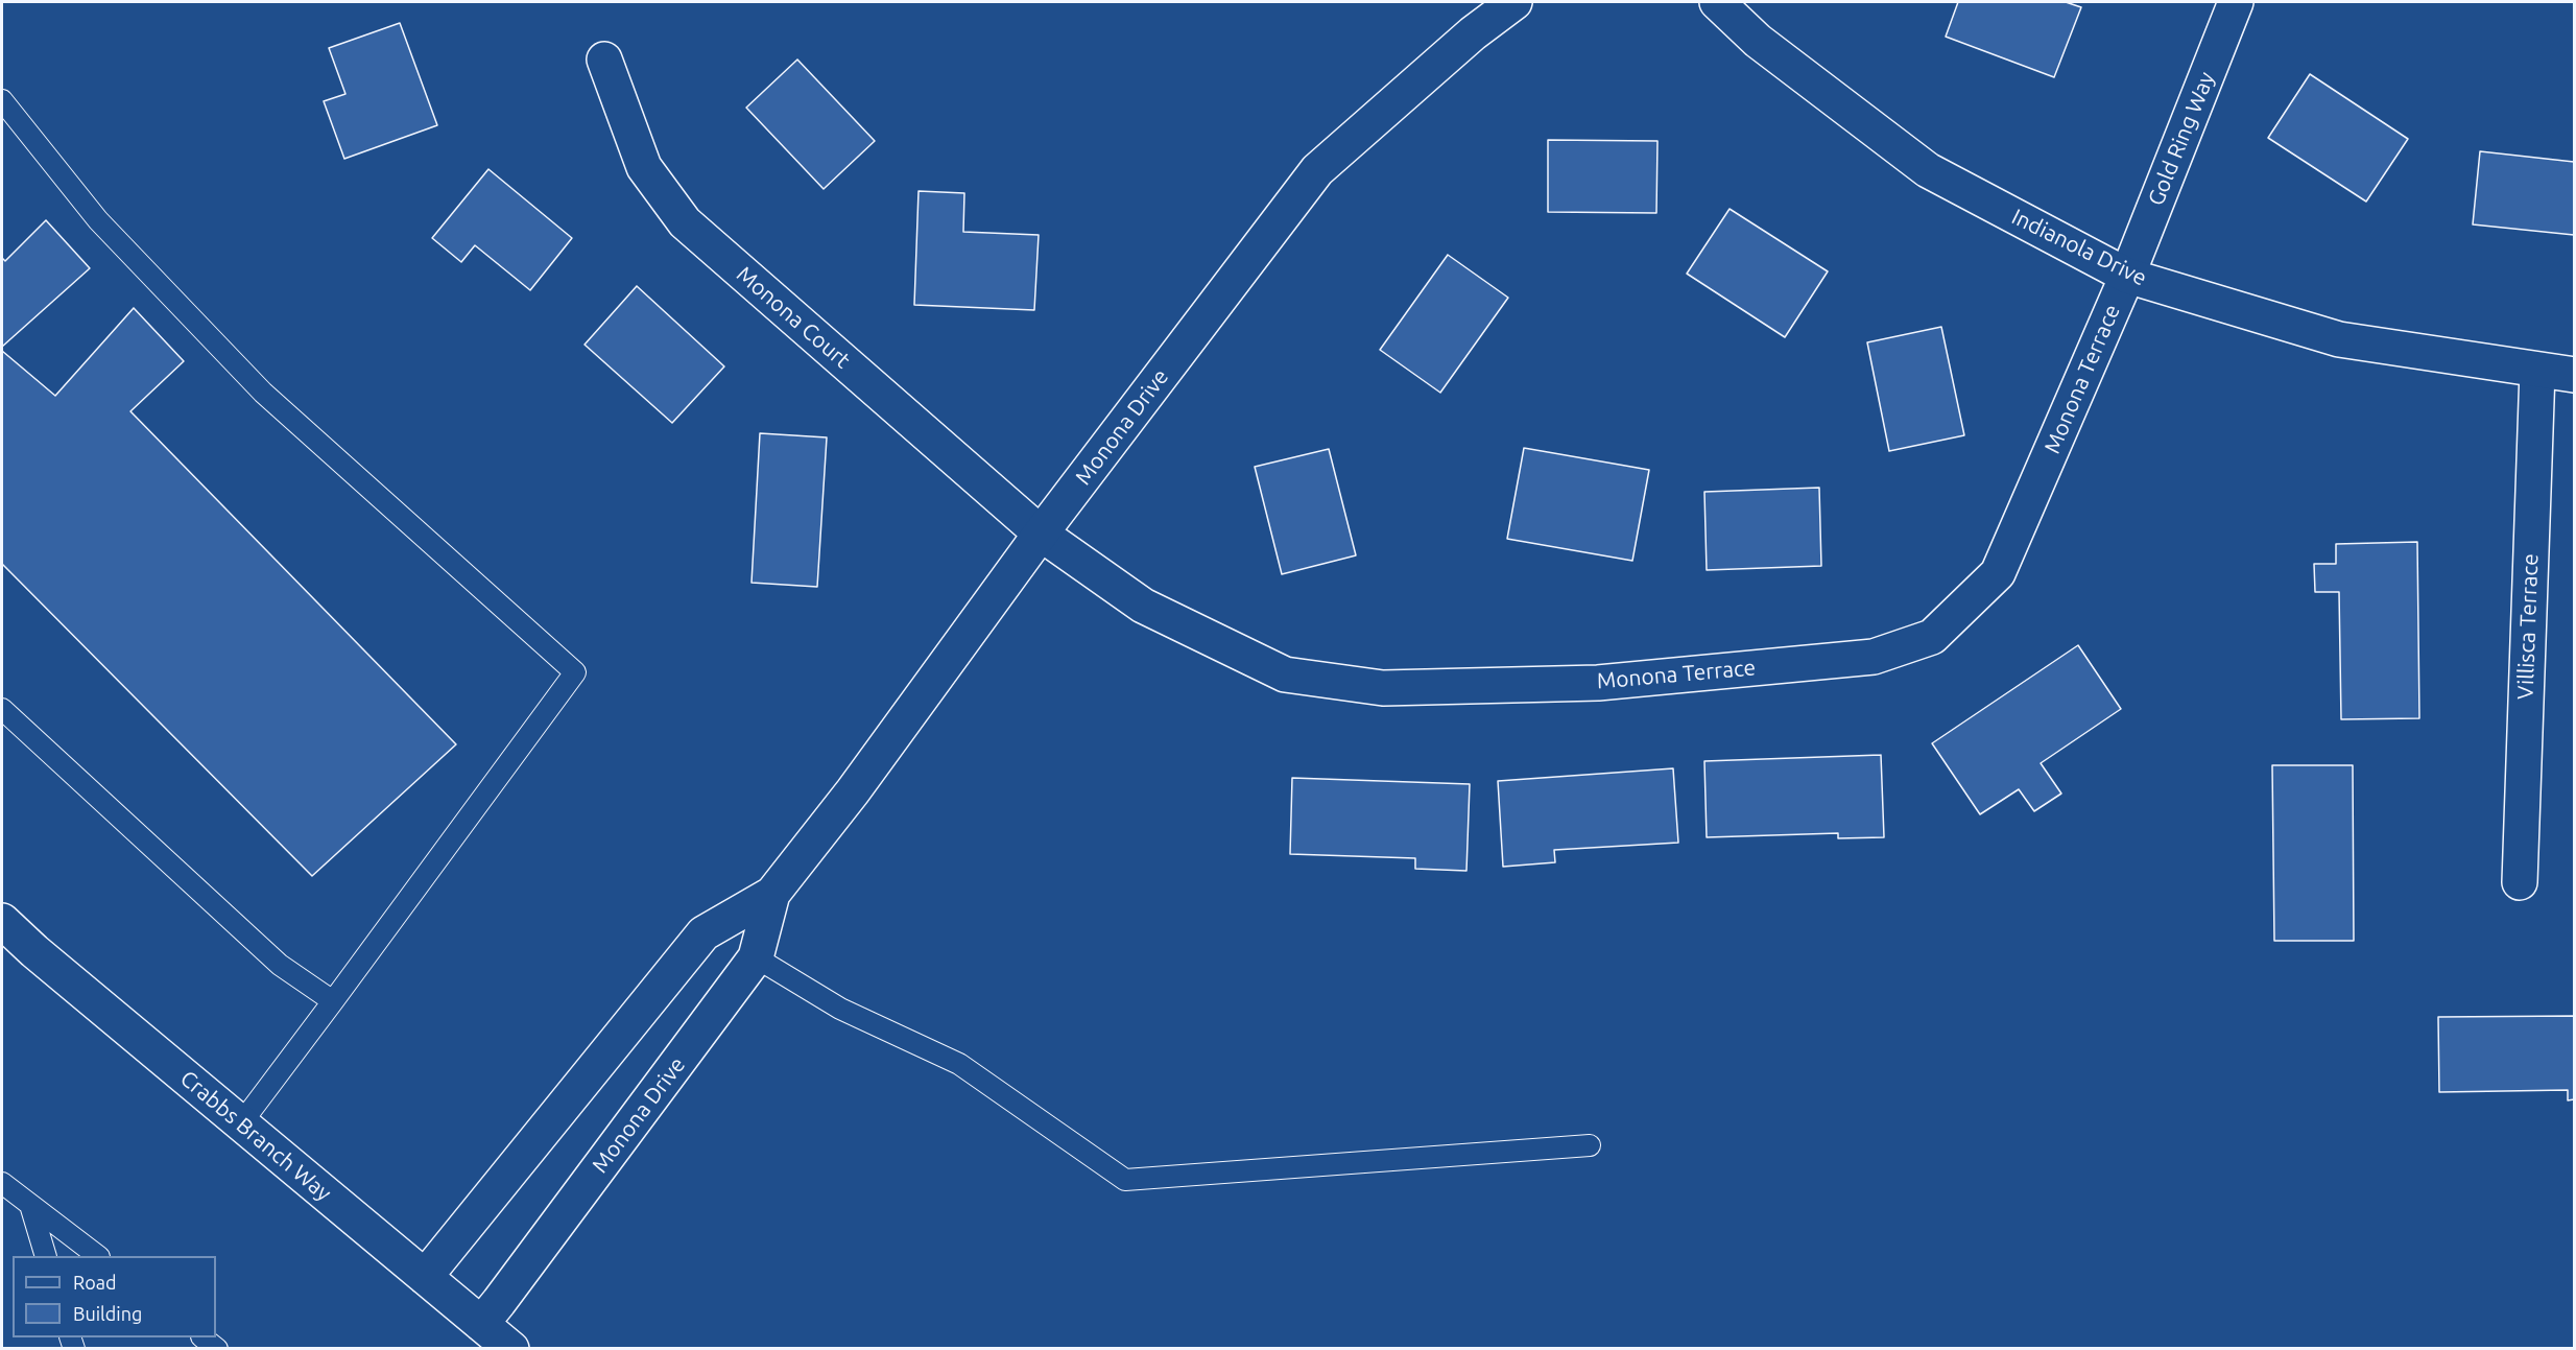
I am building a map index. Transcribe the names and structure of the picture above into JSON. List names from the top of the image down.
{
  "streets": {
    "street": [
      "Gold Ring Way",
      "Indianola Drive",
      "Monona Court",
      "Monona Terrace",
      "Monona Drive",
      "Villisca Terrace",
      "Crabbs Branch Way"
    ]
  },
  "crossings": [
    ["Gold Ring Way", "Indianola Drive"],
    ["Gold Ring Way", "Monona Terrace"],
    ["Indianola Drive", "Monona Terrace"],
    ["Indianola Drive", "Villisca Terrace"],
    ["Monona Court", "Monona Terrace"],
    ["Monona Court", "Monona Drive"],
    ["Monona Terrace", "Monona Drive"],
    ["Monona Drive", "Crabbs Branch Way"]
  ],
  "legend": ["Road", "Building"]
}
